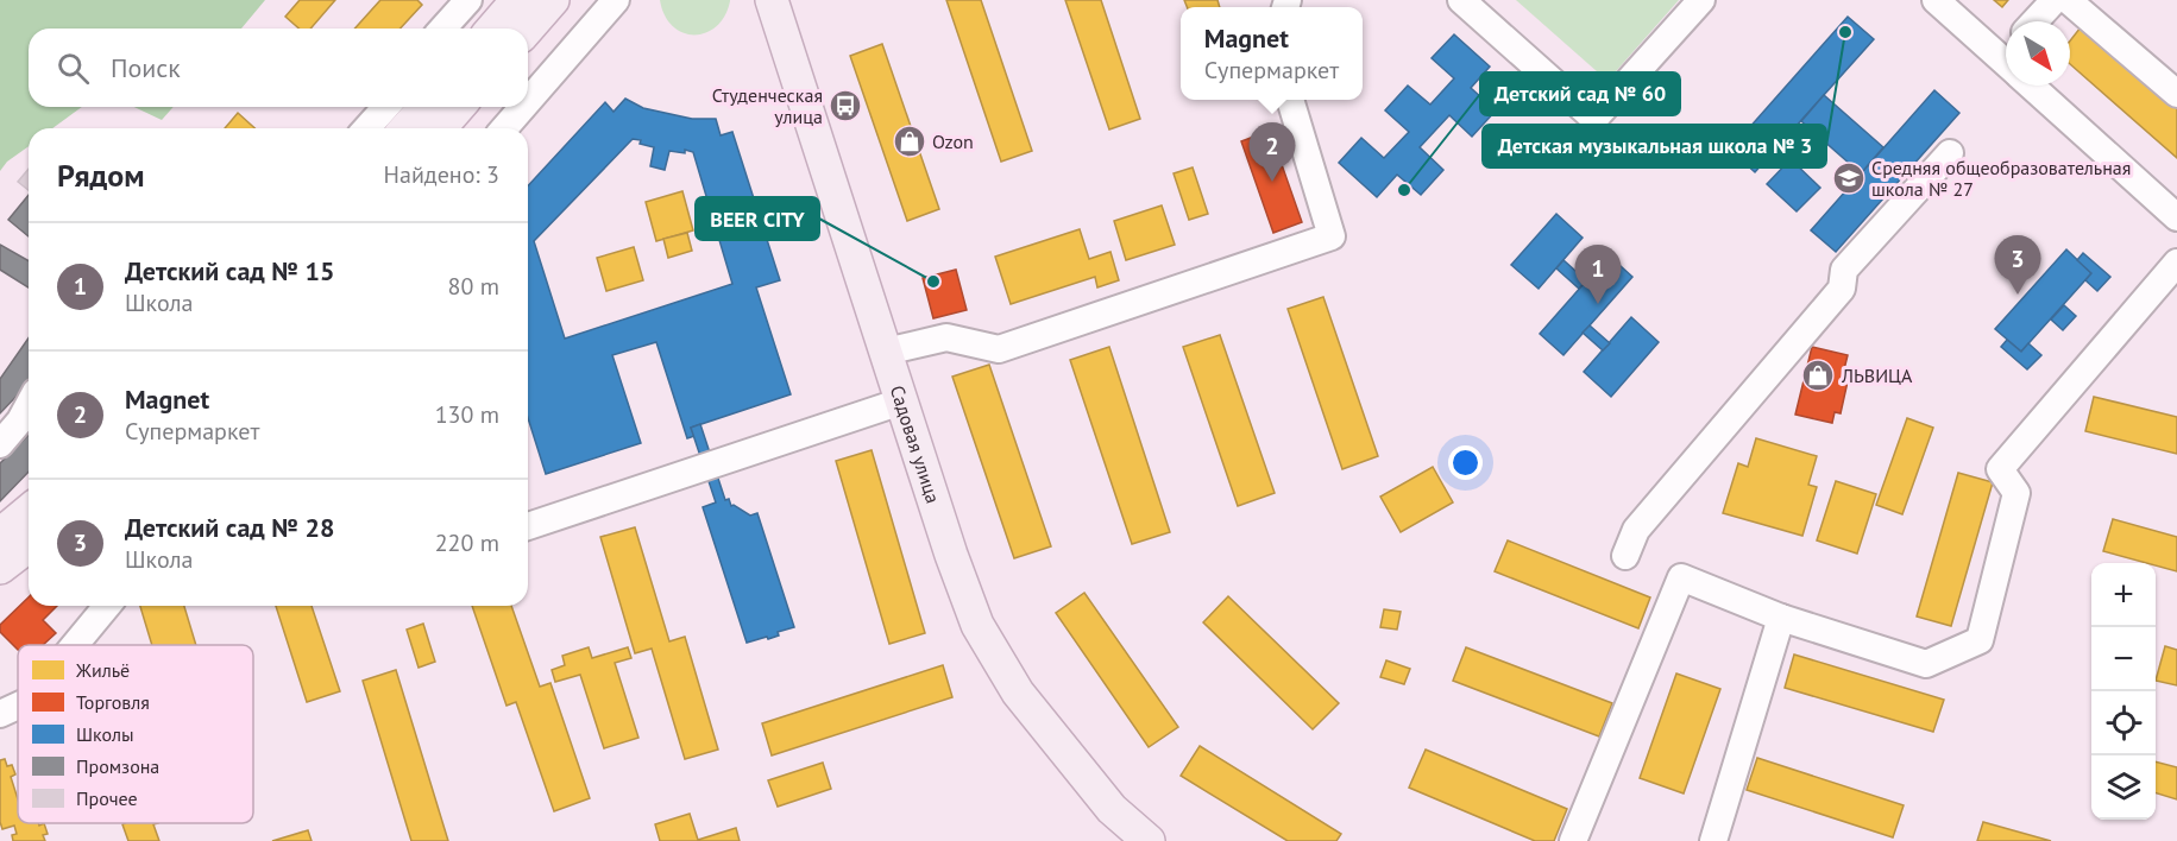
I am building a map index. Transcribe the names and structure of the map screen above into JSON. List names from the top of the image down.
{
  "streets": {
    "main road": ["Садовая улица"]
  },
  "places": {
    "other": ["Детская музыкальная школа № 3", "Детский сад № 60", "BEER CITY"],
    "bus stop": ["Студенческая улица"],
    "shop": ["Ozon", "ЛЬВИЦА"],
    "school or university": ["Средняя общеобразовательная школа № 27"]
  },
  "legend": [
    "Жильё",
    "Торговля",
    "Школы",
    "Промзона",
    "Прочее"
  ],
  "north": "bottom right",
  "page": {
    "popup": ["Magnet", "Супермаркет"],
    "search": "Поиск",
    "pins": ["2", "3", "1"],
    "heading": ["Рядом", "Найдено: 3"],
    "list": [
      {
        "mark": "1",
        "name": "Детский сад № 15",
        "note": "Школа",
        "value": "80 m"
      },
      {
        "mark": "2",
        "name": "Magnet",
        "note": "Супермаркет",
        "value": "130 m"
      },
      {
        "mark": "3",
        "name": "Детский сад № 28",
        "note": "Школа",
        "value": "220 m"
      }
    ],
    "map_buttons": ["+", "−"]
  }
}
